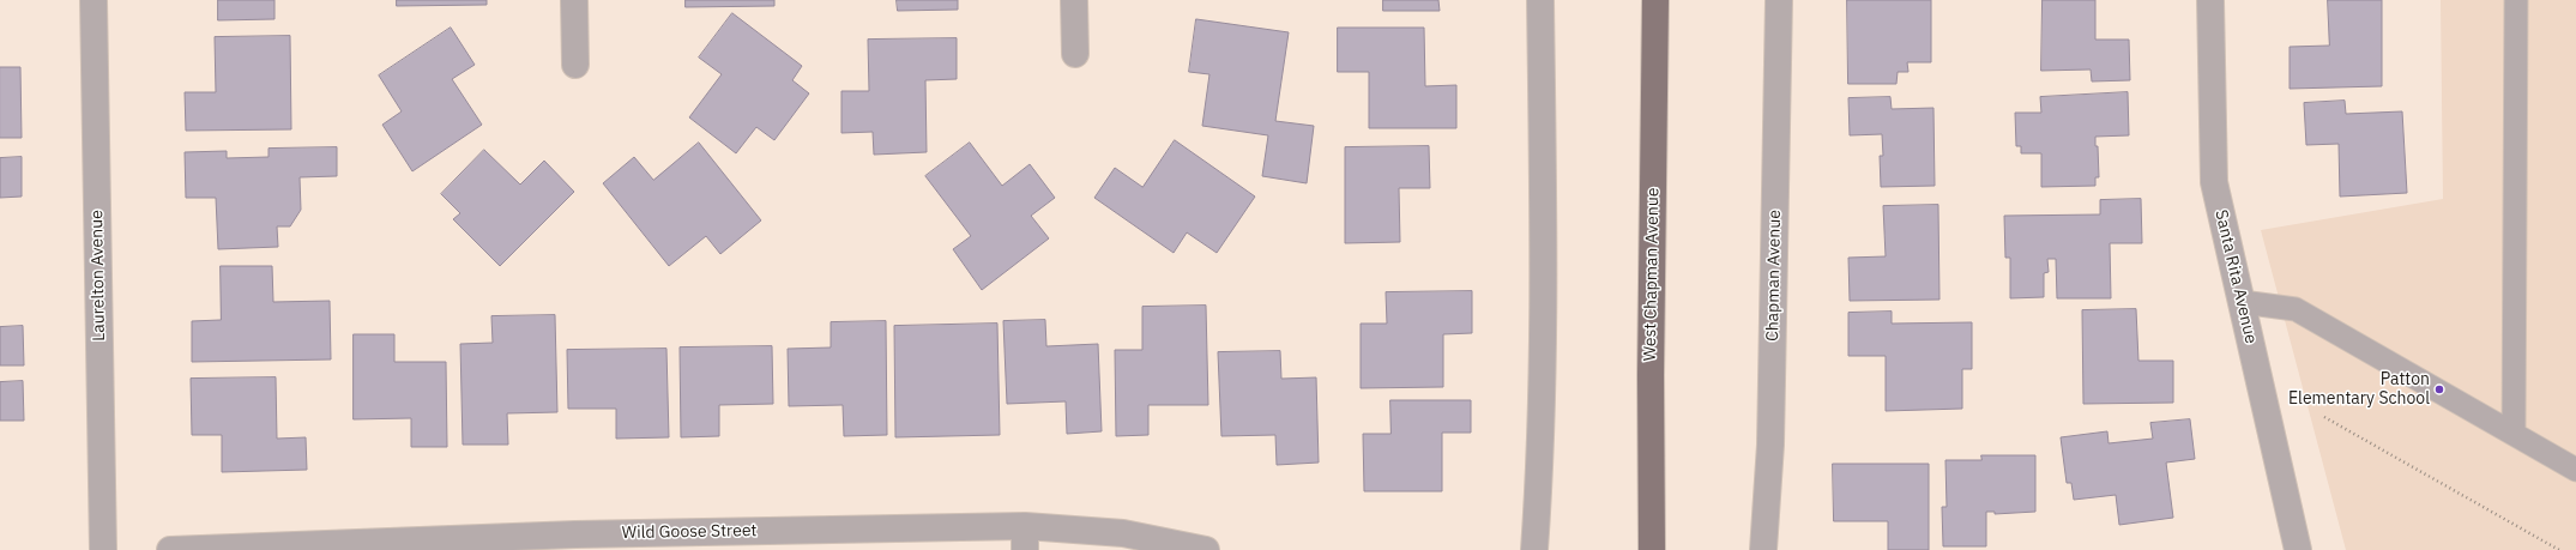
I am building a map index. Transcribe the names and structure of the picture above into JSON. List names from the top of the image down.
{
  "streets": {
    "main road": ["West Chapman Avenue"],
    "street": [
      "Laurelton Avenue",
      "Chapman Avenue",
      "Santa Rita Avenue",
      "Wild Goose Street"
    ]
  },
  "places": ["Patton Elementary School"]
}
